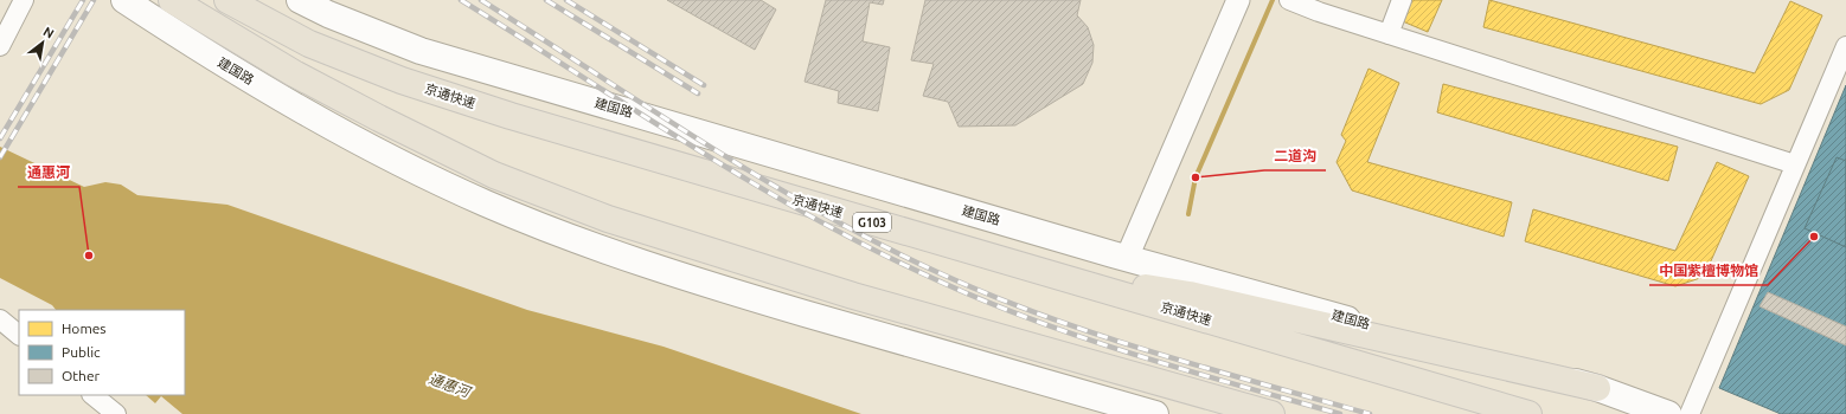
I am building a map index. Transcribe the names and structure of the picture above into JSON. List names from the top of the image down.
{
  "streets": {
    "highway": ["京通快速", "G103"],
    "main road": ["建国路"]
  },
  "water": ["通惠河"],
  "places": ["二道沟", "中国紫檀博物馆", "通惠河"],
  "legend": ["Homes", "Public", "Other"],
  "north": "top right"
}
